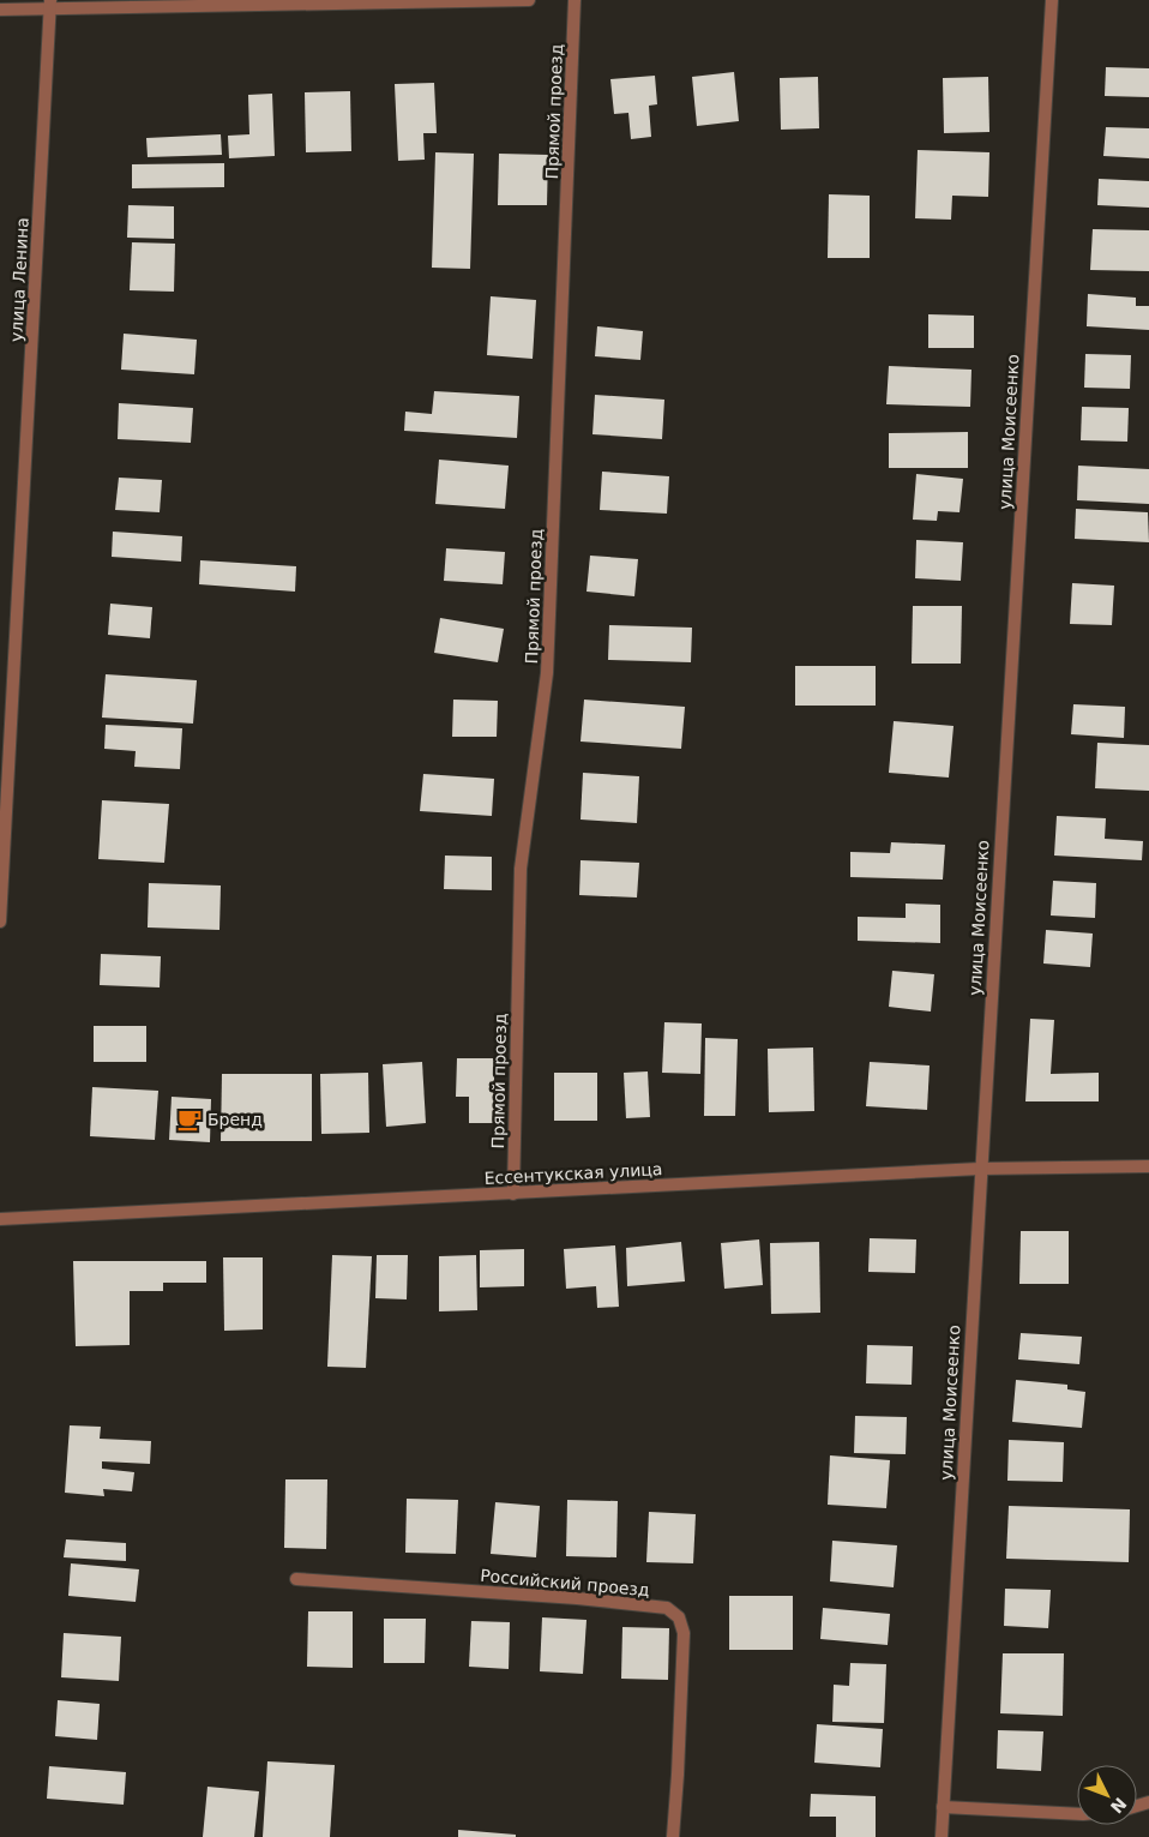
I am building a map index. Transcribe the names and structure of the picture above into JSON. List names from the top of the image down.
{
  "streets": {
    "street": [
      "Прямой проезд",
      "улица Ленина",
      "улица Моисеенко",
      "Ессентукская улица",
      "Российский проезд"
    ]
  },
  "crossings": [
    ["Прямой проезд", "Ессентукская улица"],
    ["улица Моисеенко", "Ессентукская улица"]
  ],
  "places": {
    "cafe": ["Бренд"]
  },
  "north": "bottom right"
}
